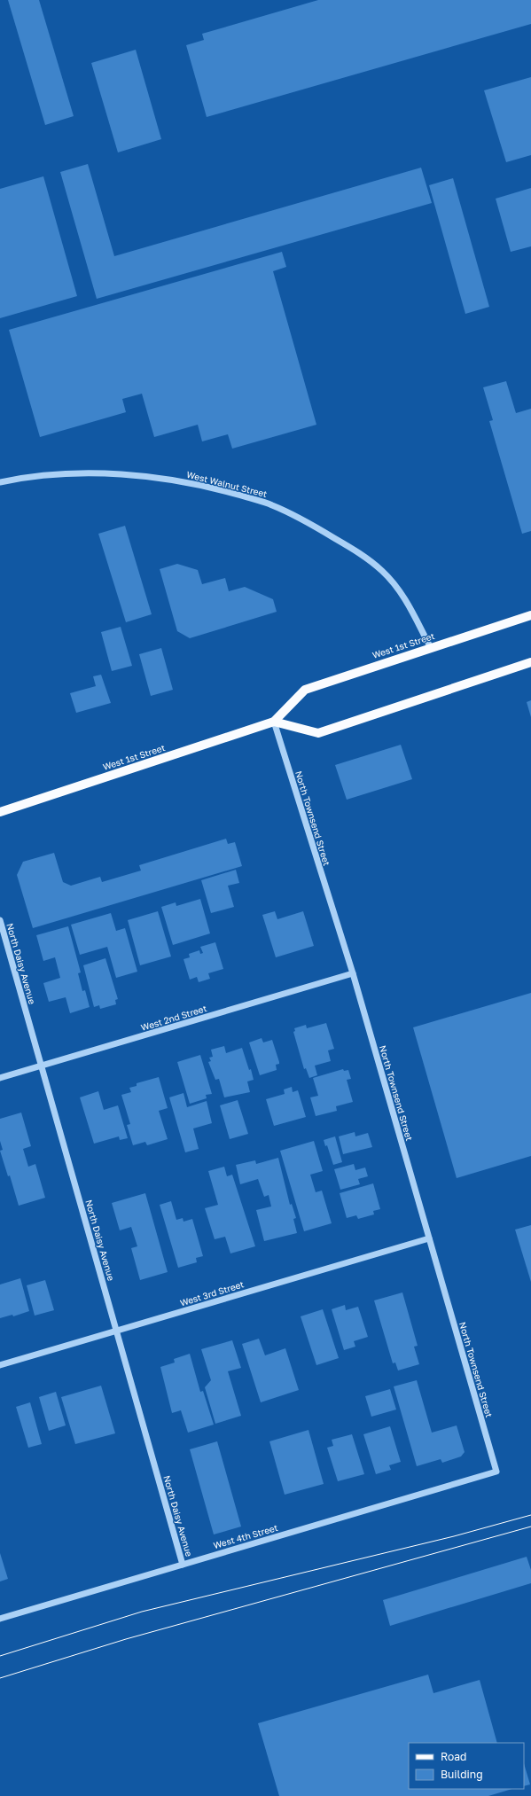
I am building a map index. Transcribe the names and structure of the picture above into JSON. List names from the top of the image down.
{
  "streets": {
    "main road": ["West 1st Street"],
    "street": [
      "West Walnut Street",
      "North Townsend Street",
      "North Daisy Avenue",
      "West 2nd Street",
      "West 3rd Street",
      "West 4th Street"
    ]
  },
  "crossings": [
    ["West Walnut Street", "West 1st Street"],
    ["West 1st Street", "North Townsend Street"],
    ["North Townsend Street", "West 2nd Street"],
    ["North Townsend Street", "West 3rd Street"],
    ["North Townsend Street", "West 4th Street"],
    ["North Daisy Avenue", "West 2nd Street"],
    ["North Daisy Avenue", "West 3rd Street"],
    ["North Daisy Avenue", "West 4th Street"]
  ],
  "legend": ["Road", "Building"]
}
